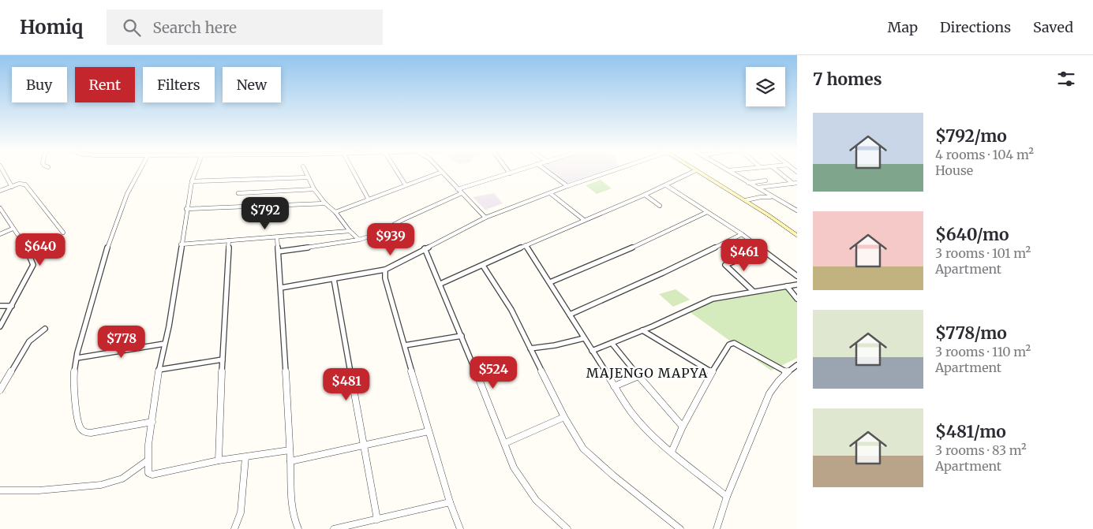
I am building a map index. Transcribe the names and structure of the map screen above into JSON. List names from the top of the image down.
{
  "districts": ["MAJENGO MAPYA"],
  "page": {
    "header": "Homiq",
    "search": "Search here",
    "nav": ["Map", "Directions", "Saved"],
    "heading": "7 homes",
    "chip": [
      "Buy",
      "Rent",
      "Filters",
      "New"
    ],
    "list": [
      {
        "name": "$792/mo",
        "note": "4 rooms · 104 m² · House"
      },
      {
        "name": "$640/mo",
        "note": "3 rooms · 101 m² · Apartment"
      },
      {
        "name": "$778/mo",
        "note": "3 rooms · 110 m² · Apartment"
      },
      {
        "name": "$481/mo",
        "note": "3 rooms · 83 m² · Apartment"
      }
    ],
    "price": [
      "$792",
      "$939",
      "$640",
      "$461",
      "$778",
      "$524",
      "$481"
    ]
  }
}
